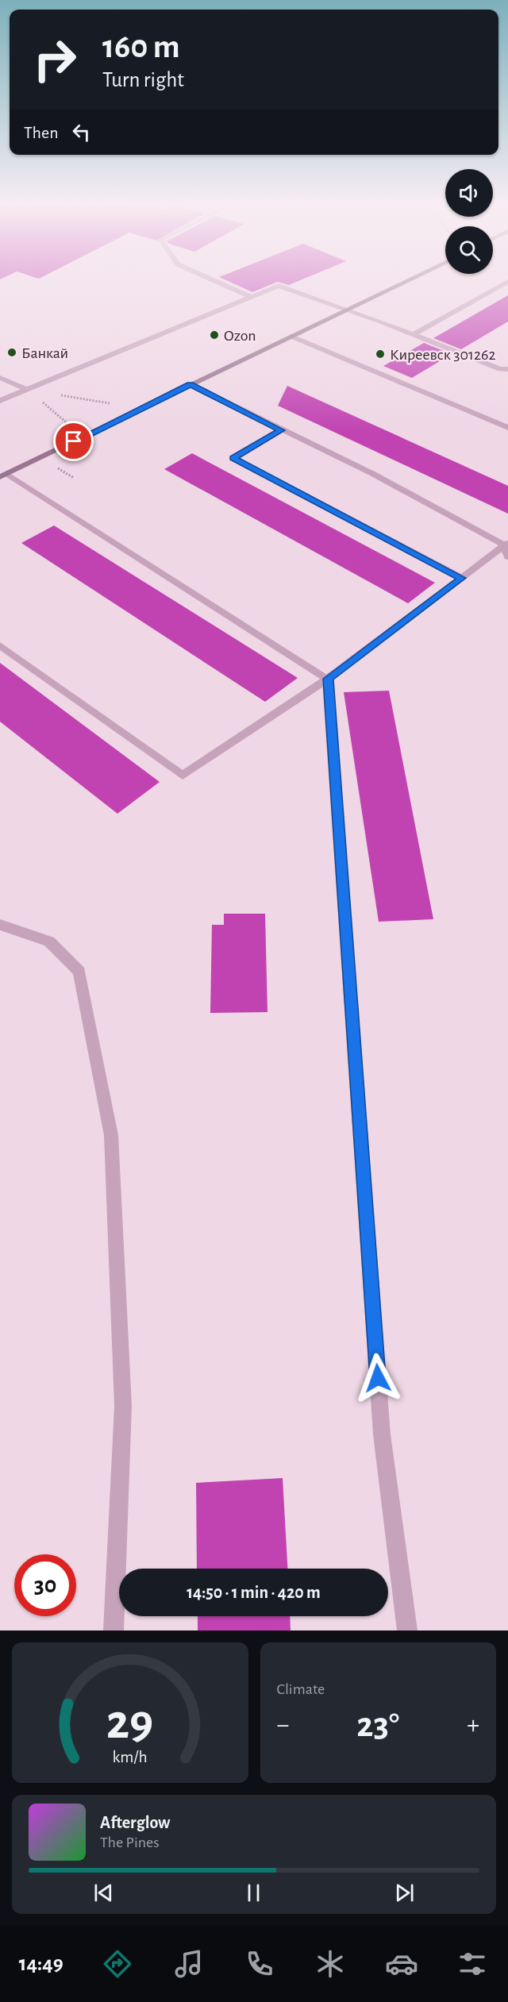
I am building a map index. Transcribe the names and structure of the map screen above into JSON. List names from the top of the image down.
{
  "places": ["Ozon", "Банкай", "Киреевск 301262"],
  "page": {
    "turn": ["160 m", "Turn right"],
    "then": "Then",
    "limit": "30",
    "trip": "14:50 · 1 min · 420 m",
    "tile": "Climate",
    "heat": ["−", "23°", "+"],
    "song": ["Afterglow", "The Pines"],
    "tabs": "14:49",
    "gauge": ["29", "km/h"]
  }
}
